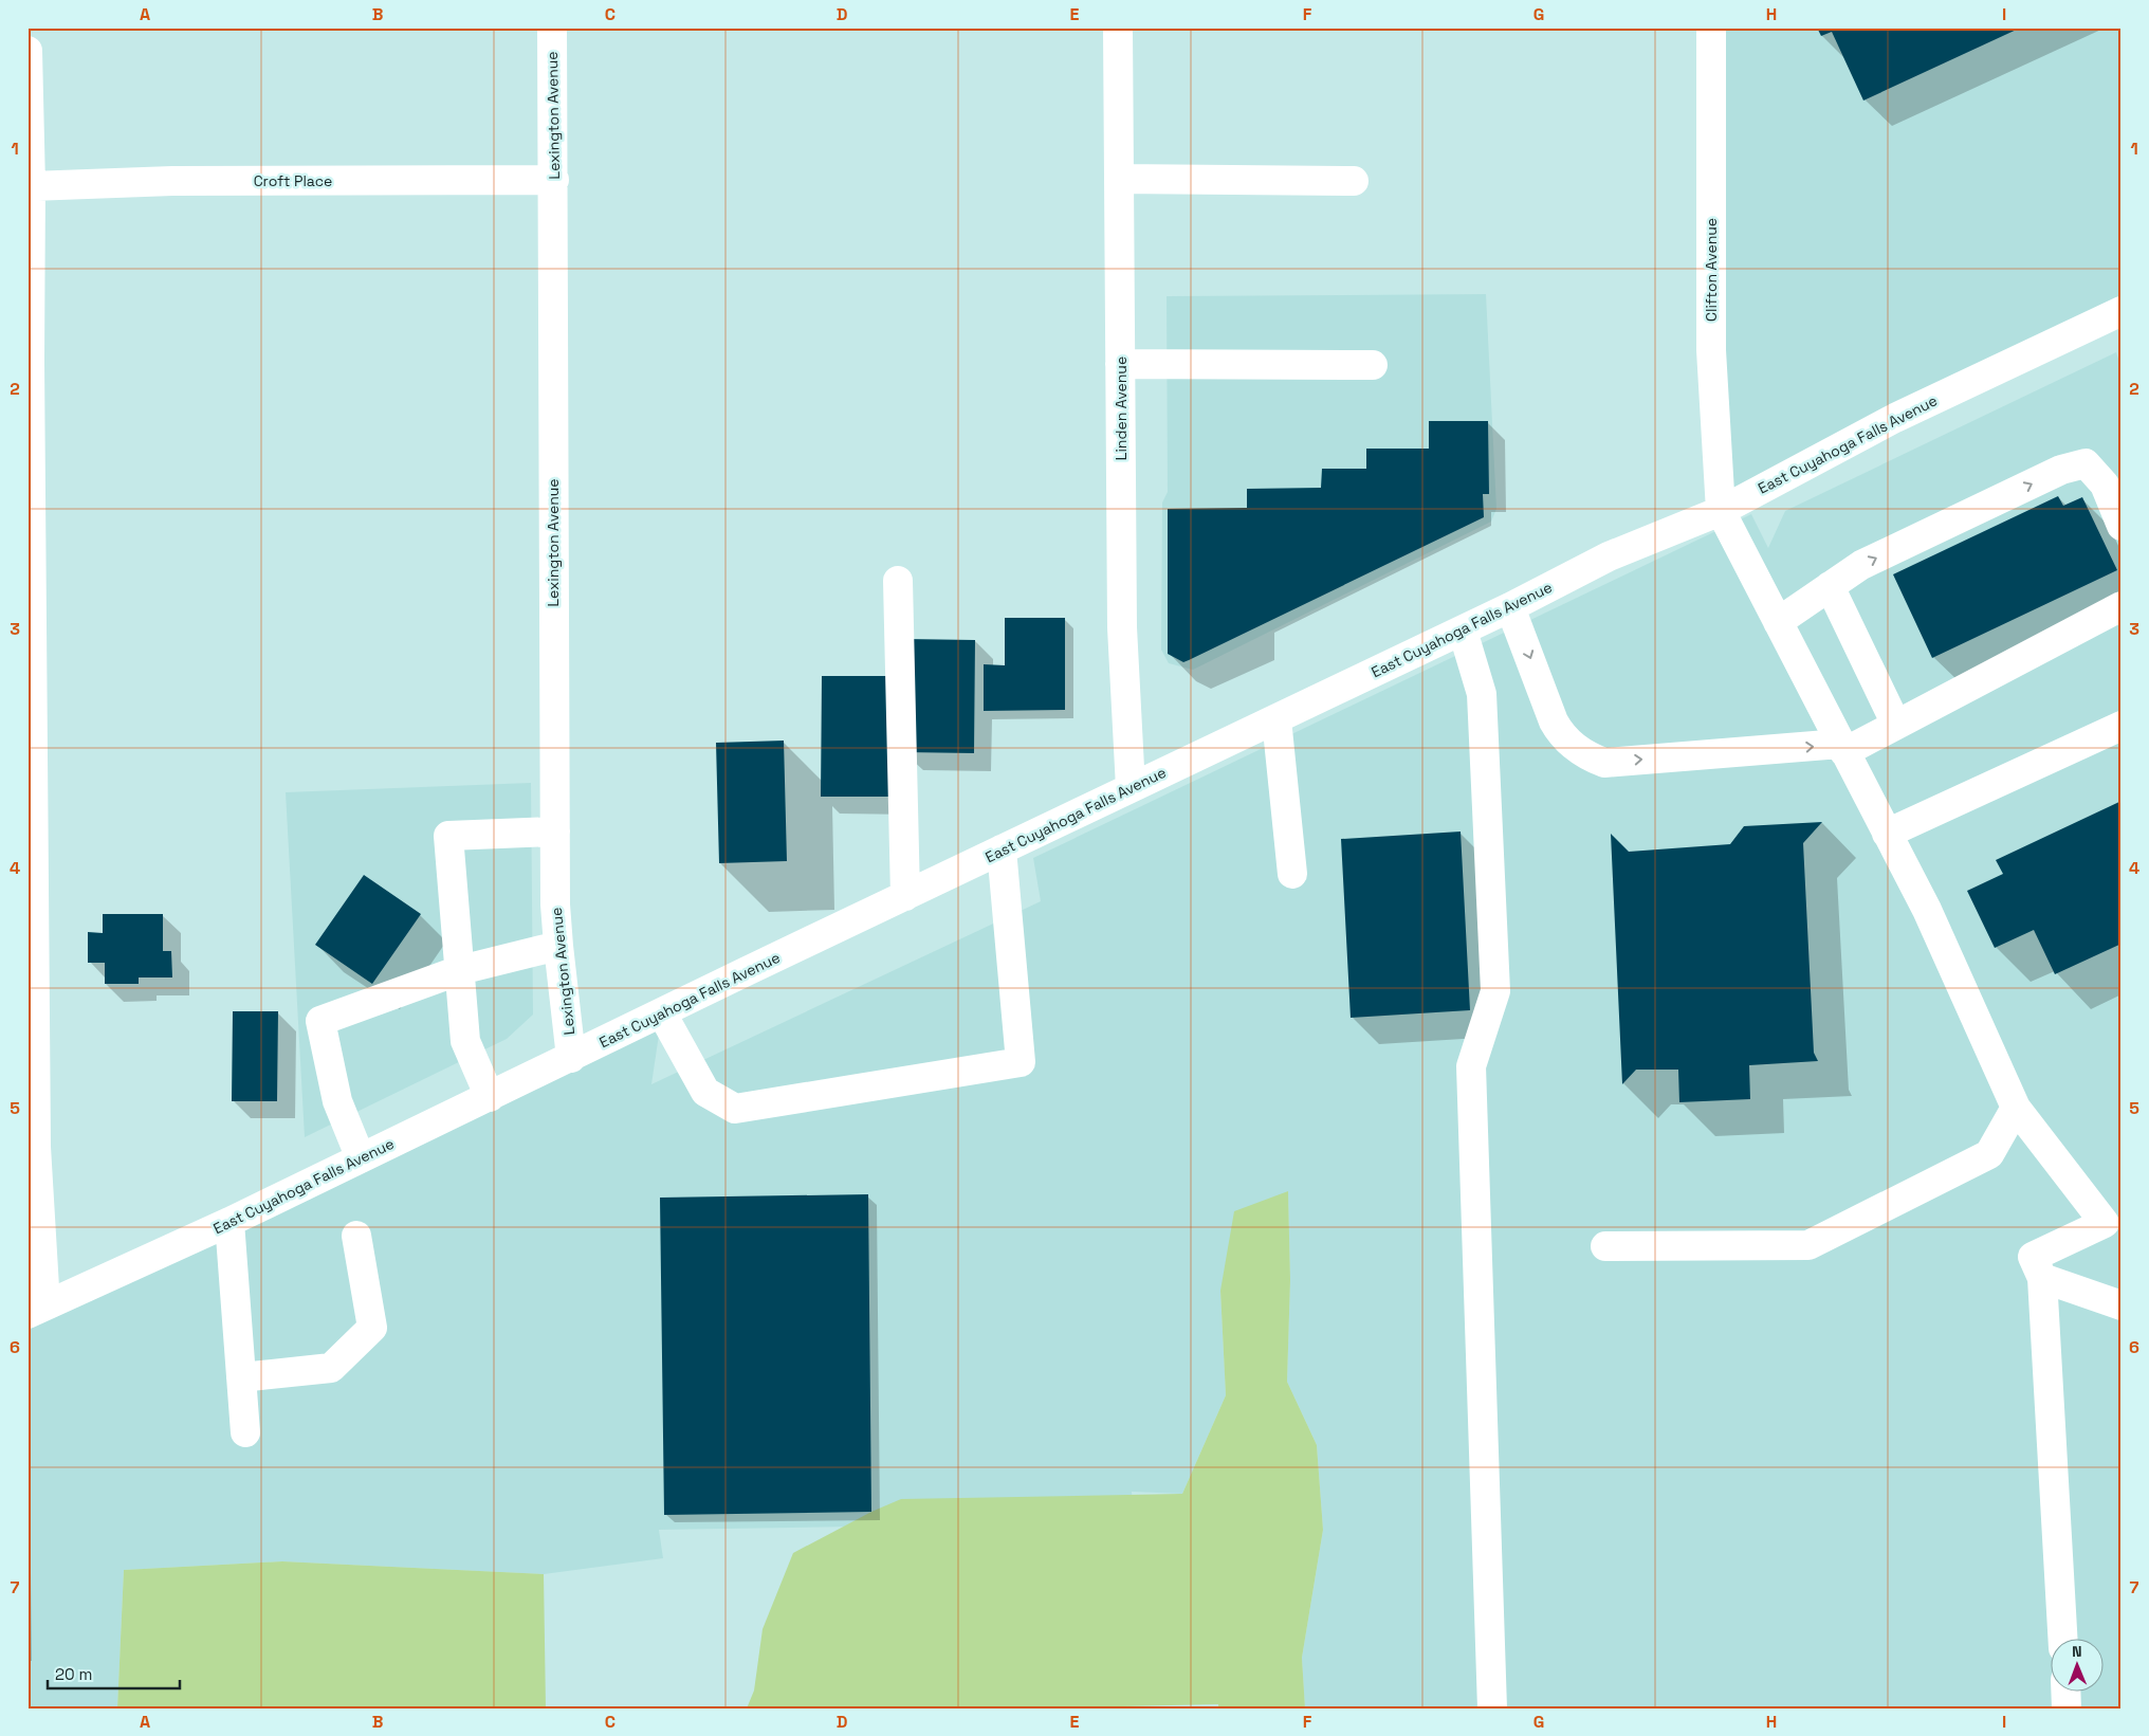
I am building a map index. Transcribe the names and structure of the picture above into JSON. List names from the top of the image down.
{
  "streets": {
    "street": [
      "Lexington Avenue",
      "Croft Place",
      "Clifton Avenue",
      "Linden Avenue",
      "East Cuyahoga Falls Avenue"
    ]
  },
  "crossings": [
    ["Lexington Avenue", "Croft Place"],
    ["Lexington Avenue", "East Cuyahoga Falls Avenue"],
    ["Clifton Avenue", "East Cuyahoga Falls Avenue"],
    ["Linden Avenue", "East Cuyahoga Falls Avenue"]
  ],
  "scale_bar": "20 m",
  "north": "top",
  "grid": {
    "columns": [
      "A",
      "B",
      "C",
      "D",
      "E",
      "F",
      "G",
      "H",
      "I"
    ],
    "rows": [
      "1",
      "2",
      "3",
      "4",
      "5",
      "6",
      "7"
    ]
  }
}
